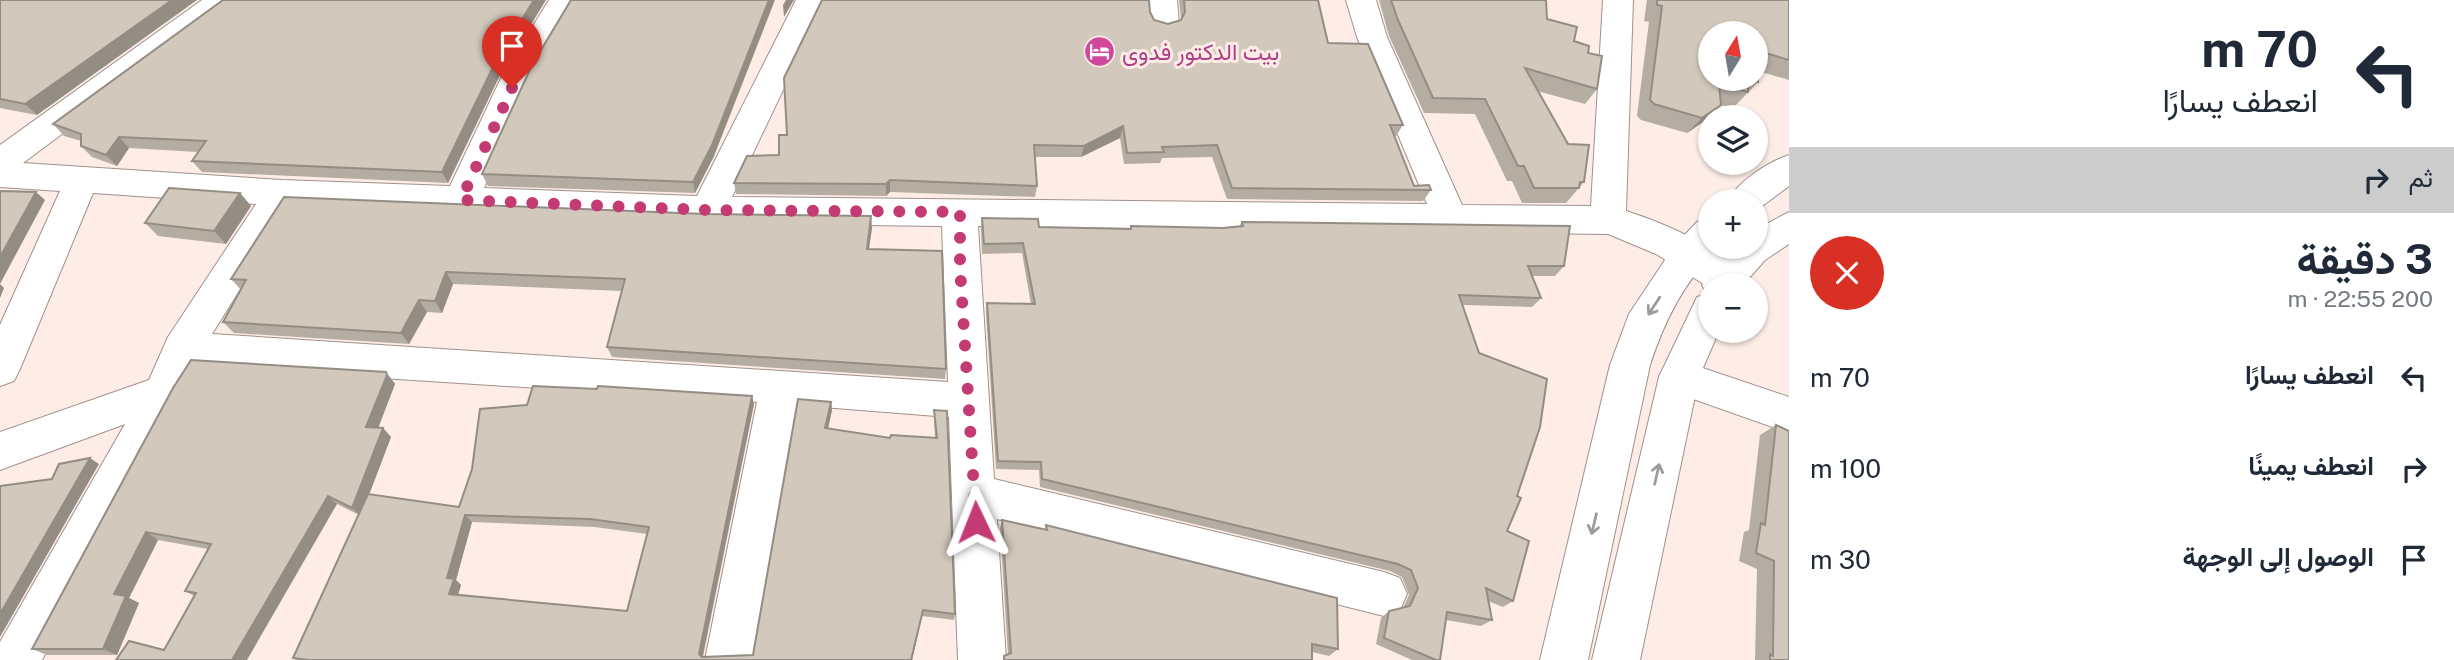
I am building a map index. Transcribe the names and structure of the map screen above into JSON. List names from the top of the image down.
{
  "places": {
    "hotel": ["بيت الدكتور فدوى"]
  },
  "north": "top",
  "page": {
    "turn": ["70 m", "انعطف يسارًا"],
    "map_buttons": ["+", "−"],
    "then": "ثم",
    "heading": ["3 دقيقة", "200 m · 22:55"],
    "list": [
      {
        "name": "انعطف يسارًا",
        "value": "70 m"
      },
      {
        "name": "انعطف يمينًا",
        "value": "100 m"
      },
      {
        "name": "الوصول إلى الوجهة",
        "value": "30 m"
      }
    ]
  }
}
